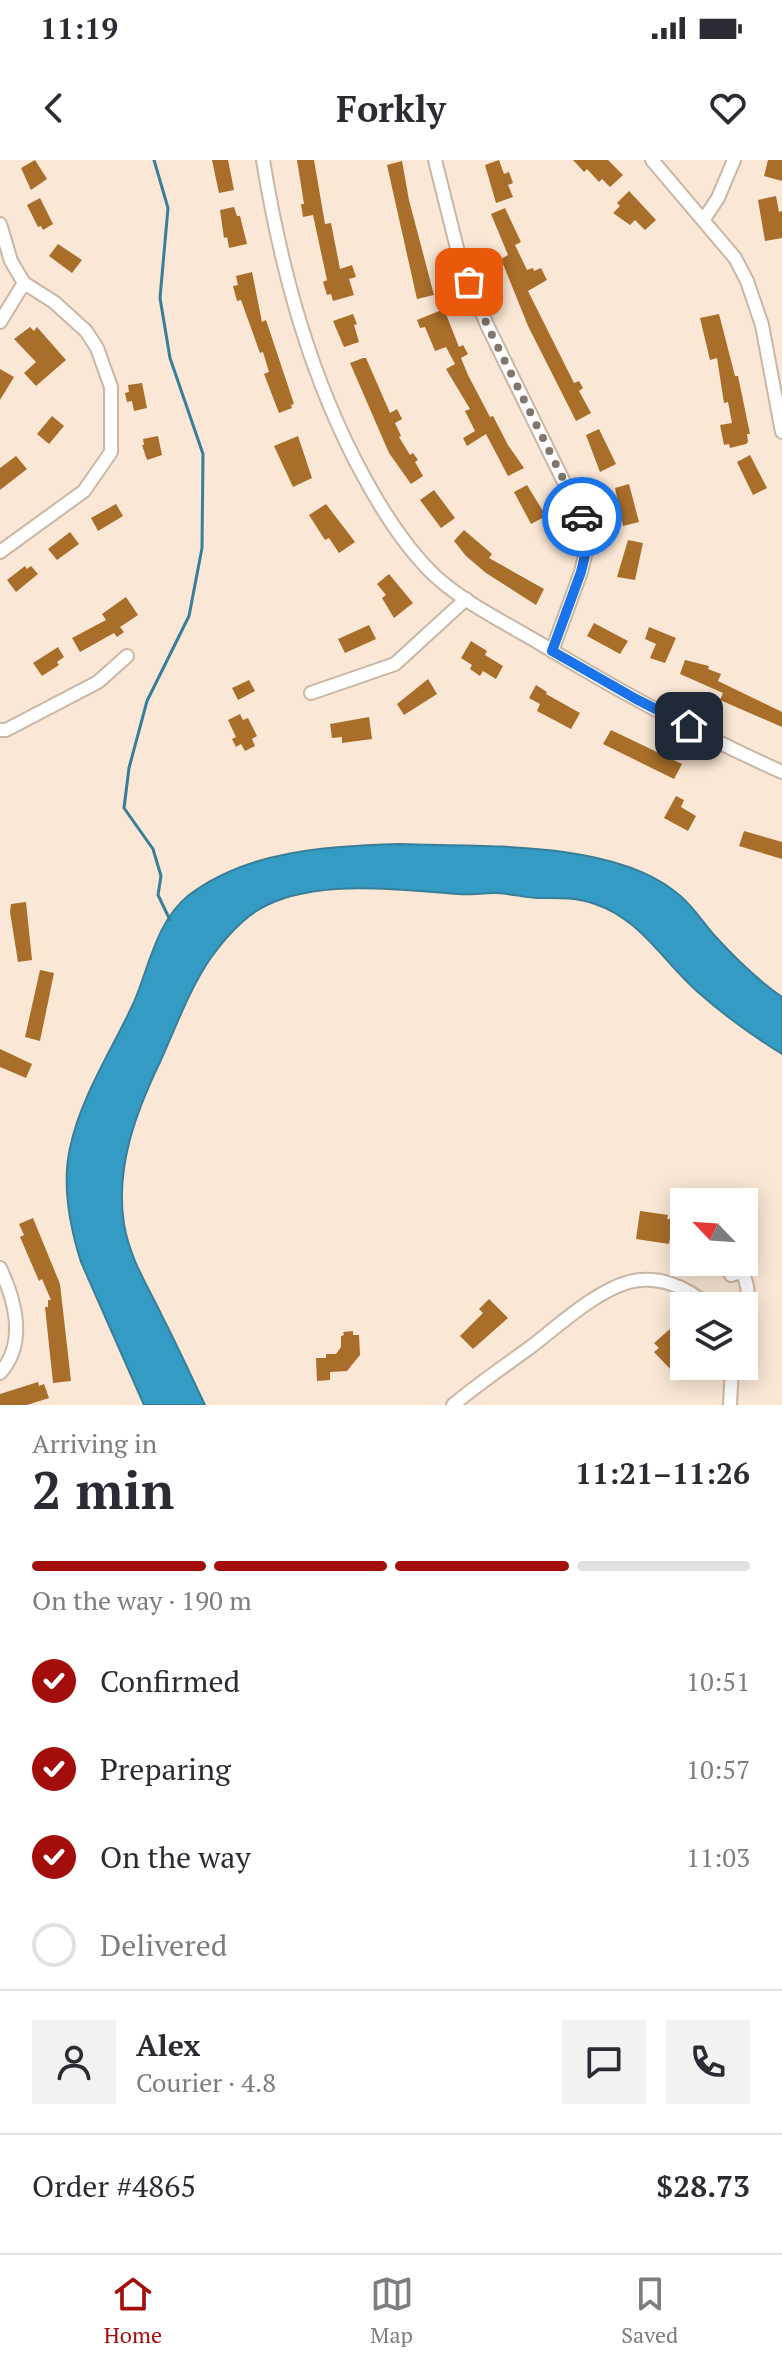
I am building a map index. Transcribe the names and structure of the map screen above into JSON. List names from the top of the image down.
{
  "north": "top left",
  "page": {
    "status": "11:19",
    "header": "Forkly",
    "heading": ["2 min", "Arriving in", "11:21–11:26"],
    "panel": [
      "Alex",
      "Courier · 4.8",
      "Order #4865",
      "$28.73"
    ],
    "bar": "On the way · 190 m",
    "list": [
      ["Confirmed", "10:51"],
      ["Preparing", "10:57"],
      ["On the way", "11:03"],
      "Delivered"
    ],
    "tabs": ["Home", "Map", "Saved"]
  }
}
